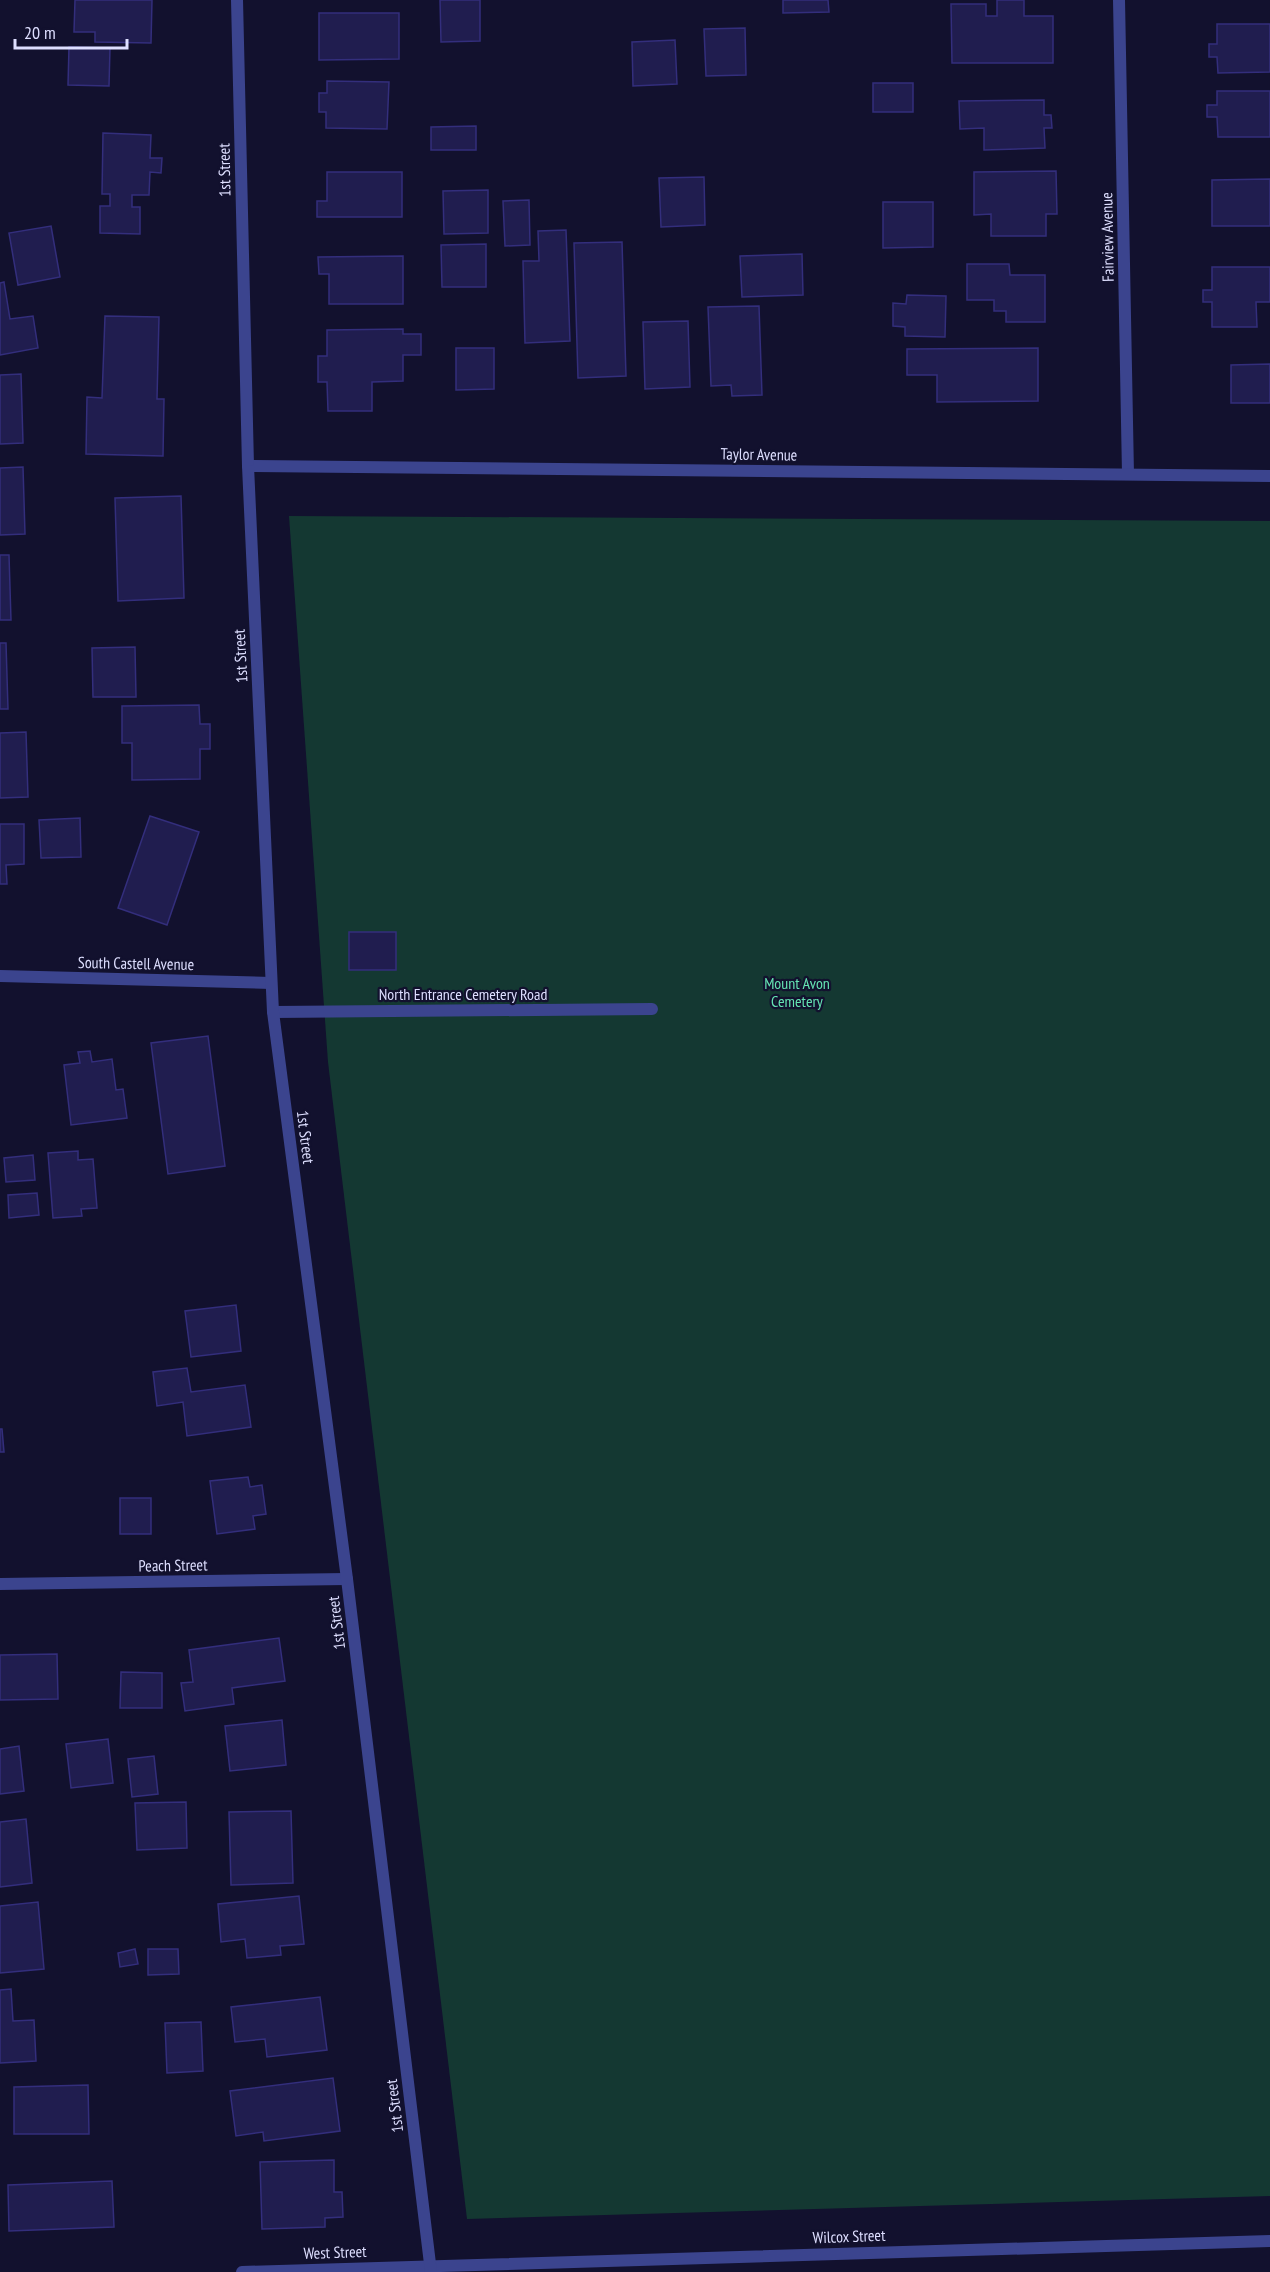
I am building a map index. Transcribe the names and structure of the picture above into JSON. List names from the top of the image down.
{
  "streets": {
    "street": [
      "1st Street",
      "Fairview Avenue",
      "Taylor Avenue",
      "South Castell Avenue",
      "North Entrance Cemetery Road",
      "Peach Street",
      "Wilcox Street",
      "West Street"
    ]
  },
  "crossings": [
    ["1st Street", "Taylor Avenue"],
    ["1st Street", "South Castell Avenue"],
    ["1st Street", "North Entrance Cemetery Road"],
    ["1st Street", "Peach Street"],
    ["1st Street", "Wilcox Street"],
    ["1st Street", "West Street"],
    ["Fairview Avenue", "Taylor Avenue"],
    ["Wilcox Street", "West Street"]
  ],
  "parks": ["Mount Avon Cemetery"],
  "scale_bar": "20 m"
}
